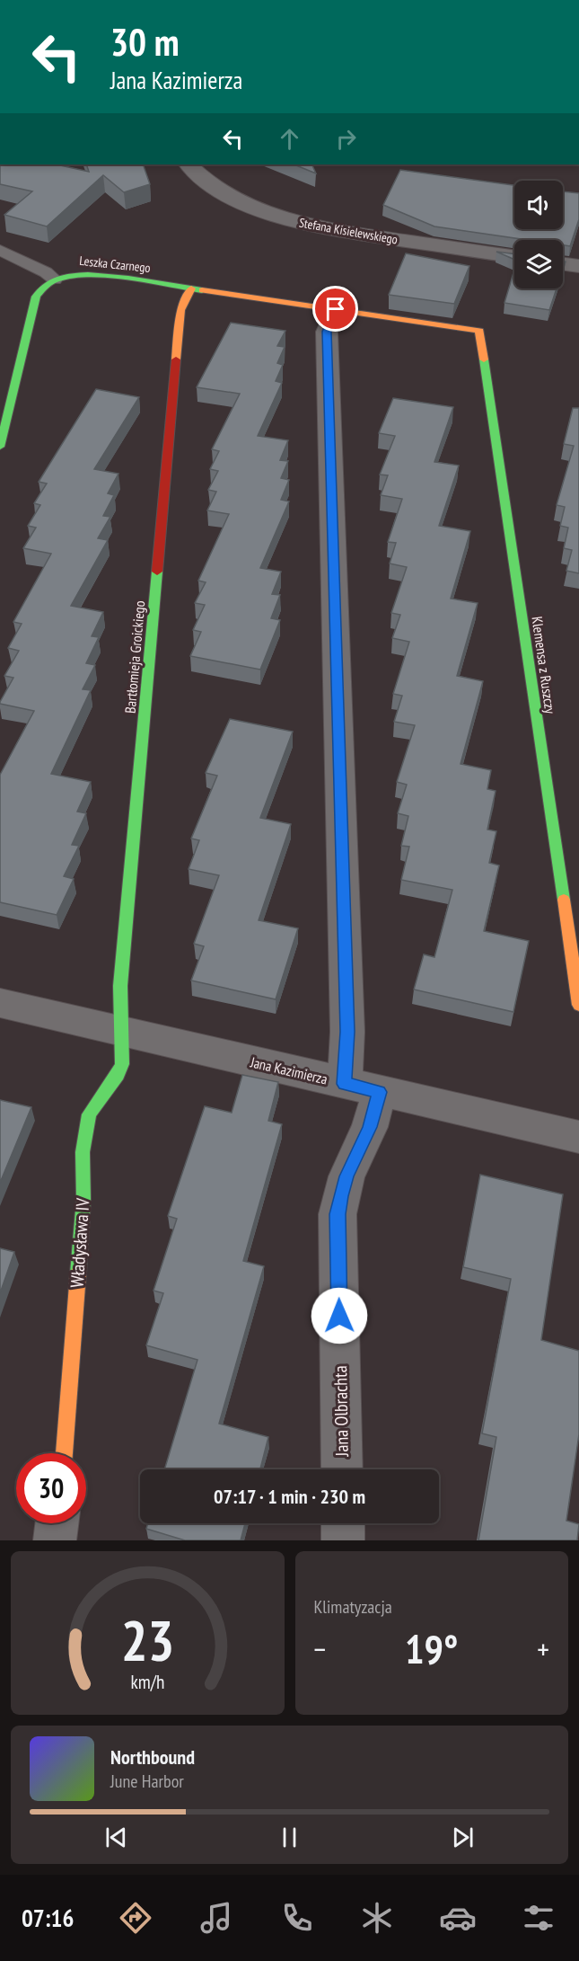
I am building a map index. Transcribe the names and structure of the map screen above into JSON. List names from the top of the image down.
{
  "streets": {
    "street": [
      "Stefana Kisielewskiego",
      "Leszka Czarnego",
      "Bartłomieja Groickiego",
      "Klemensa z Ruszczy",
      "Jana Kazimierza",
      "Władysława IV",
      "Jana Olbrachta"
    ]
  },
  "crossings": [
    ["Leszka Czarnego", "Bartłomieja Groickiego"],
    ["Leszka Czarnego", "Klemensa z Ruszczy"],
    ["Leszka Czarnego", "Jana Olbrachta"],
    ["Bartłomieja Groickiego", "Jana Kazimierza"],
    ["Bartłomieja Groickiego", "Władysława IV"],
    ["Jana Kazimierza", "Władysława IV"],
    ["Jana Kazimierza", "Jana Olbrachta"]
  ],
  "page": {
    "turn": ["30 m", "Jana Kazimierza"],
    "limit": "30",
    "trip": "07:17 · 1 min · 230 m",
    "tile": "Klimatyzacja",
    "heat": ["−", "19°", "+"],
    "song": ["Northbound", "June Harbor"],
    "tabs": "07:16",
    "gauge": ["23", "km/h"]
  }
}
